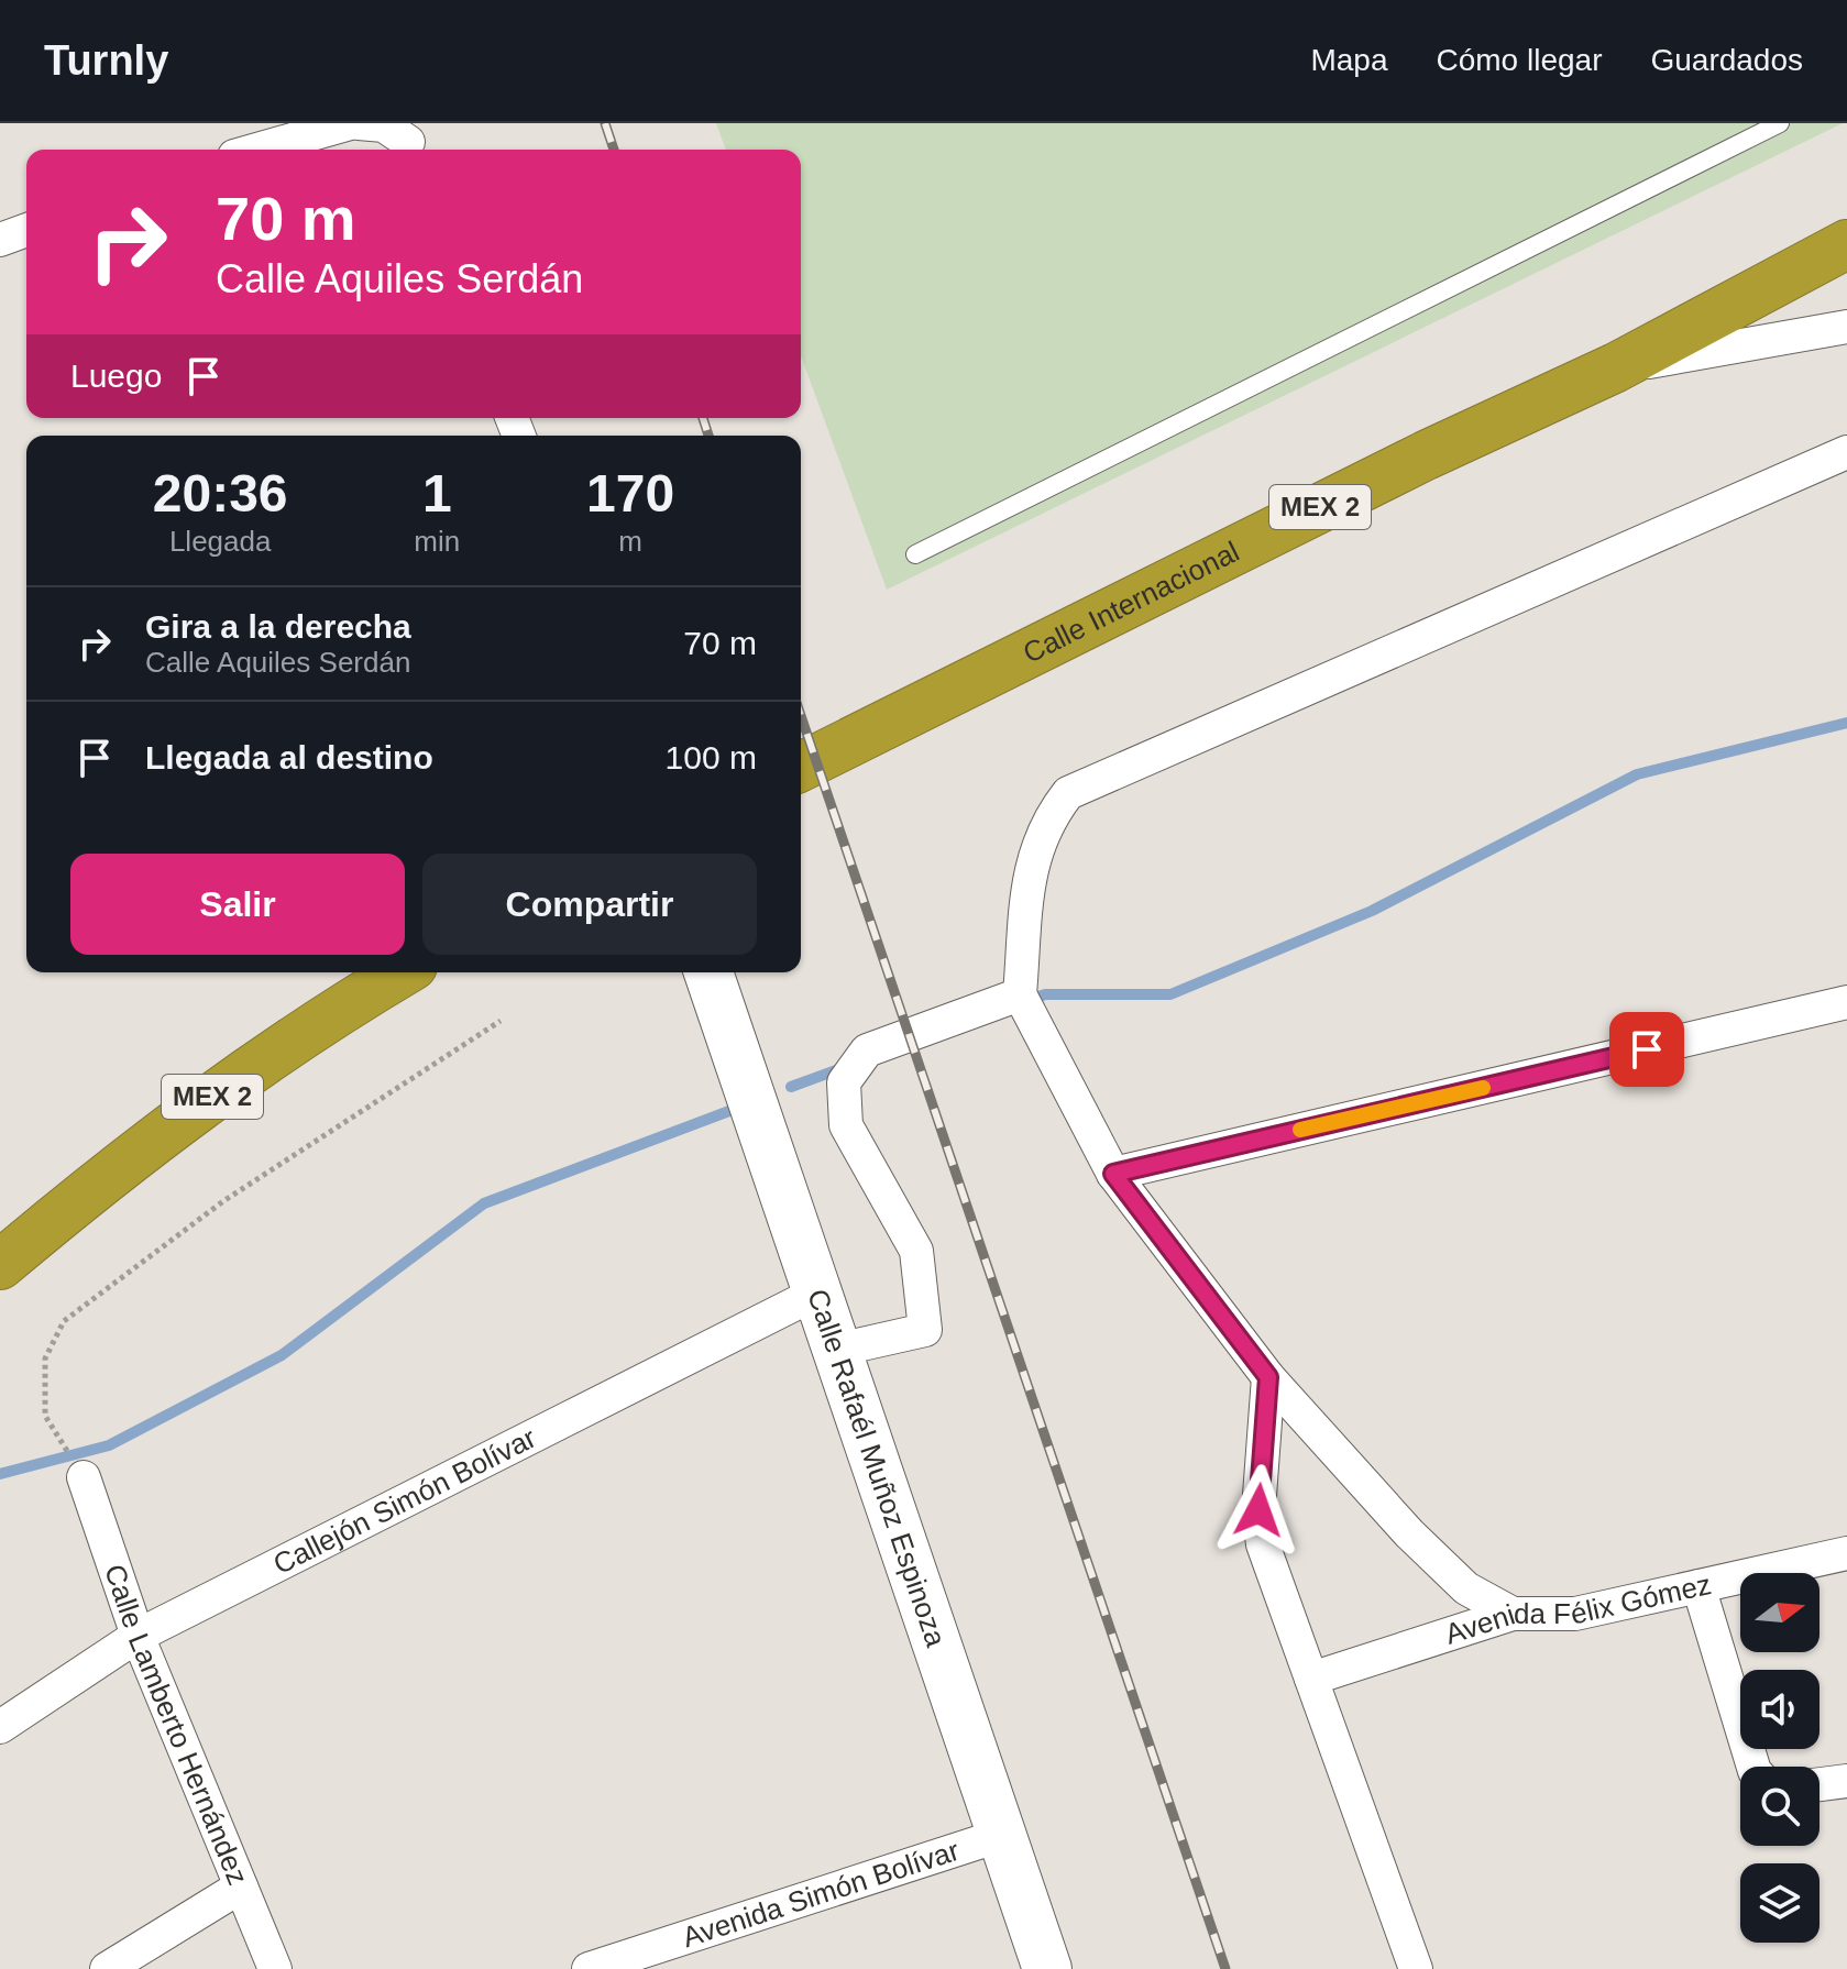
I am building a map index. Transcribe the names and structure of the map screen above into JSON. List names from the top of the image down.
{
  "streets": {
    "highway": ["MEX 2", "Calle Internacional"],
    "street": [
      "Calle Rafaél Muñoz Espinoza",
      "Callejón Simón Bolívar",
      "Avenida Félix Gómez",
      "Calle Lamberto Hernández",
      "Avenida Simón Bolívar"
    ]
  },
  "crossings": [
    ["Calle Rafaél Muñoz Espinoza", "Callejón Simón Bolívar"],
    ["Calle Rafaél Muñoz Espinoza", "Avenida Simón Bolívar"],
    ["Callejón Simón Bolívar", "Calle Lamberto Hernández"]
  ],
  "north": "right",
  "page": {
    "header": "Turnly",
    "nav": ["Mapa", "Cómo llegar", "Guardados"],
    "turn": ["70 m", "Calle Aquiles Serdán"],
    "then": "Luego",
    "eta": [
      "20:36",
      "Llegada",
      "1",
      "min",
      "170",
      "m"
    ],
    "list": [
      {
        "name": "Gira a la derecha",
        "note": "Calle Aquiles Serdán",
        "value": "70 m"
      },
      {
        "name": "Llegada al destino",
        "value": "100 m"
      }
    ],
    "buttons": ["Salir", "Compartir"]
  }
}
